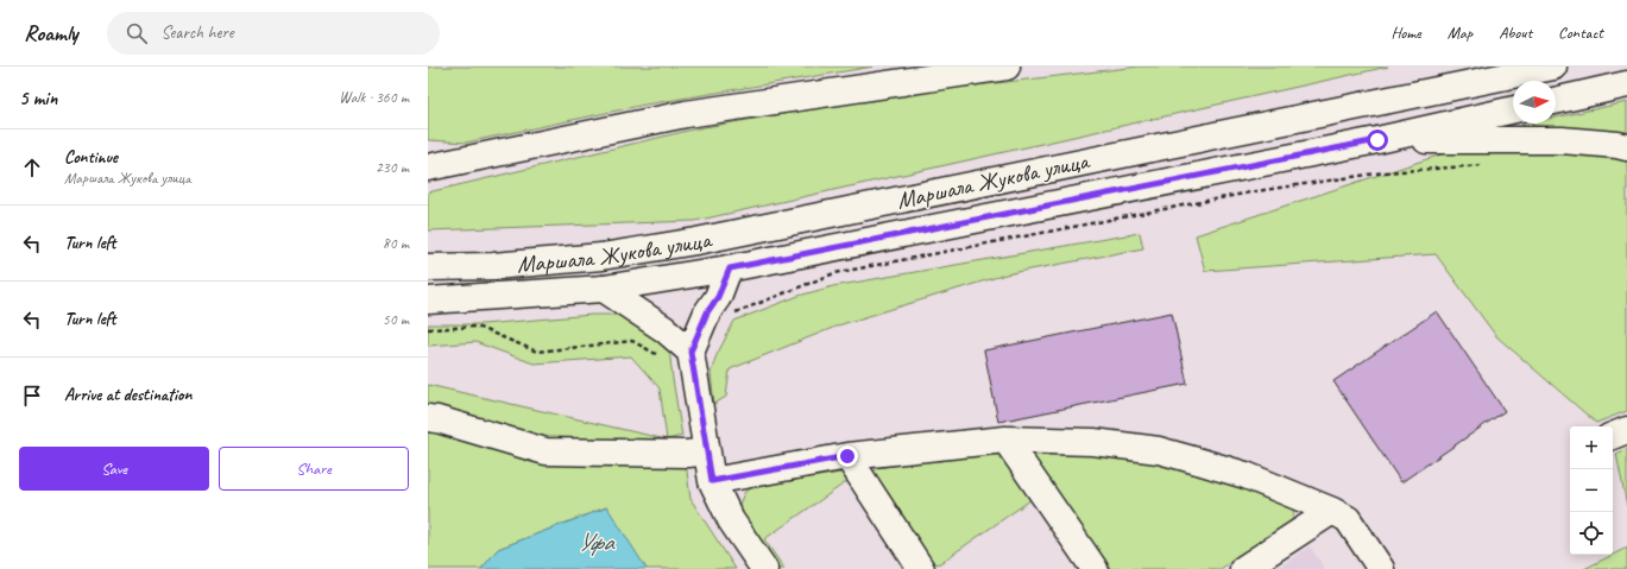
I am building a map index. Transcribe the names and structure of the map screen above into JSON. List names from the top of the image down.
{
  "streets": {
    "main road": ["Маршала Жукова улица"]
  },
  "water": ["Уфа"],
  "north": "right",
  "page": {
    "header": "Roamly",
    "search": "Search here",
    "nav": [
      "Home",
      "Map",
      "About",
      "Contact"
    ],
    "heading": ["5 min", "Walk · 360 m"],
    "list": [
      ["Continue", "Маршала Жукова улица", "230 m"],
      ["Turn left", "80 m"],
      ["Turn left", "50 m"],
      "Arrive at destination"
    ],
    "map_buttons": ["+", "−"],
    "buttons": ["Save", "Share"]
  }
}
